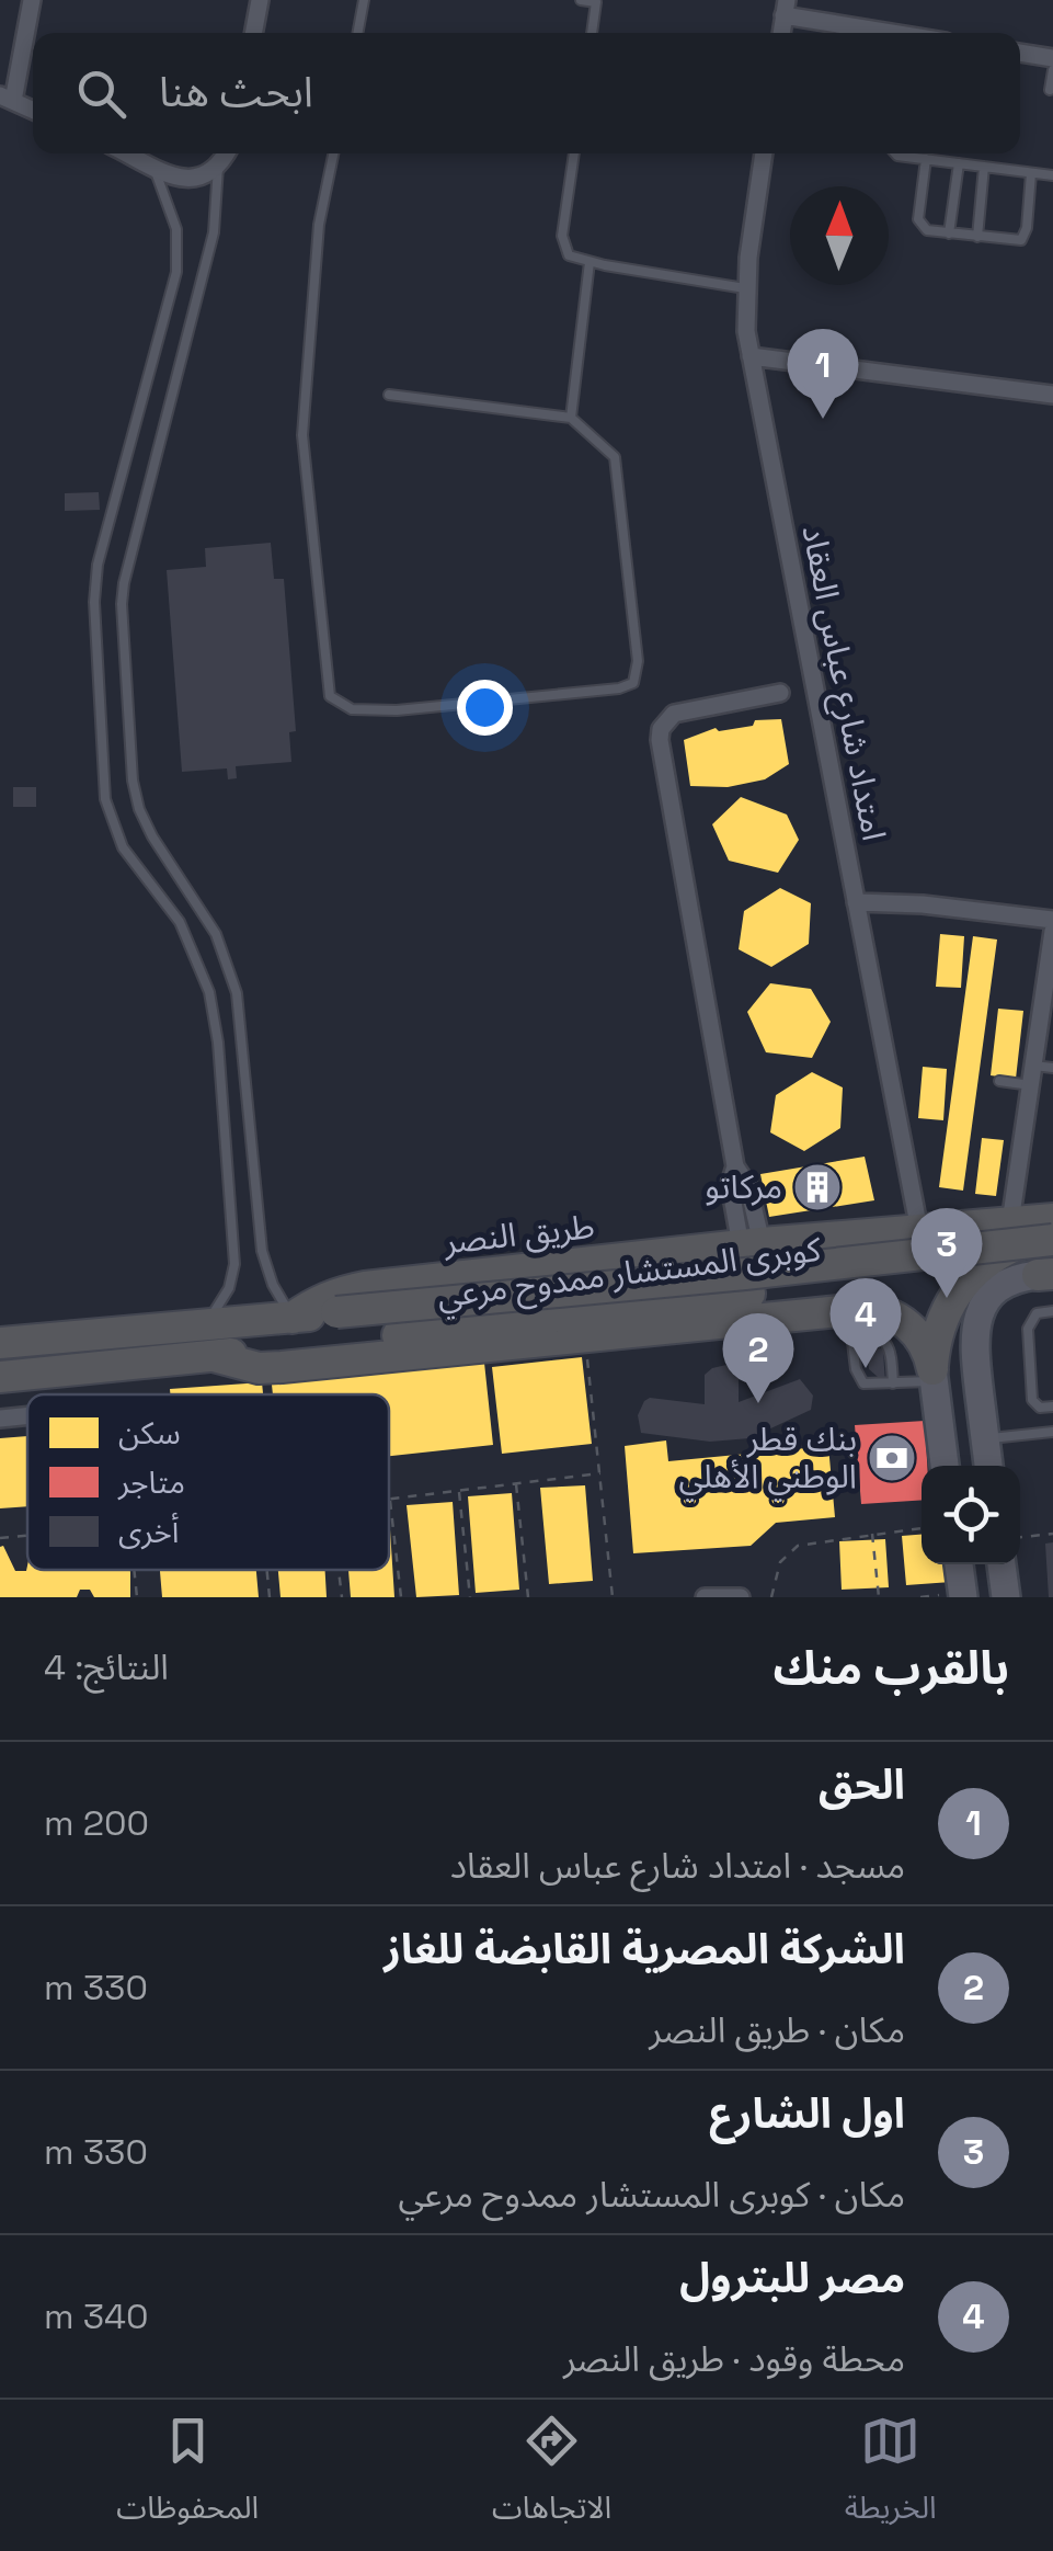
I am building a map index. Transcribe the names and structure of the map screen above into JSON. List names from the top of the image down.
{
  "streets": {
    "highway": ["طريق النصر", "كوبرى المستشار ممدوح مرعي"],
    "street": ["امتداد شارع عباس العقاد"]
  },
  "crossings": [
    ["امتداد شارع عباس العقاد", "طريق النصر"],
    ["طريق النصر", "كوبرى المستشار ممدوح مرعي"]
  ],
  "places": {
    "building": ["مركاتو"],
    "bank": ["بنك قطر الوطني الأهلي"]
  },
  "legend": ["سكن", "متاجر", "أخرى"],
  "north": "top",
  "page": {
    "search": "ابحث هنا",
    "pins": [
      "1",
      "3",
      "4",
      "2"
    ],
    "heading": ["بالقرب منك", "النتائج: 4"],
    "list": [
      {
        "mark": "1",
        "name": "الحق",
        "note": "مسجد · امتداد شارع عباس العقاد",
        "value": "200 m"
      },
      {
        "mark": "2",
        "name": "الشركة المصرية القابضة للغاز",
        "note": "مكان · طريق النصر",
        "value": "330 m"
      },
      {
        "mark": "3",
        "name": "اول الشارع",
        "note": "مكان · كوبرى المستشار ممدوح مرعي",
        "value": "330 m"
      },
      {
        "mark": "4",
        "name": "مصر للبترول",
        "note": "محطة وقود · طريق النصر",
        "value": "340 m"
      }
    ],
    "nav": ["الخريطة", "الاتجاهات", "المحفوظات"]
  }
}
